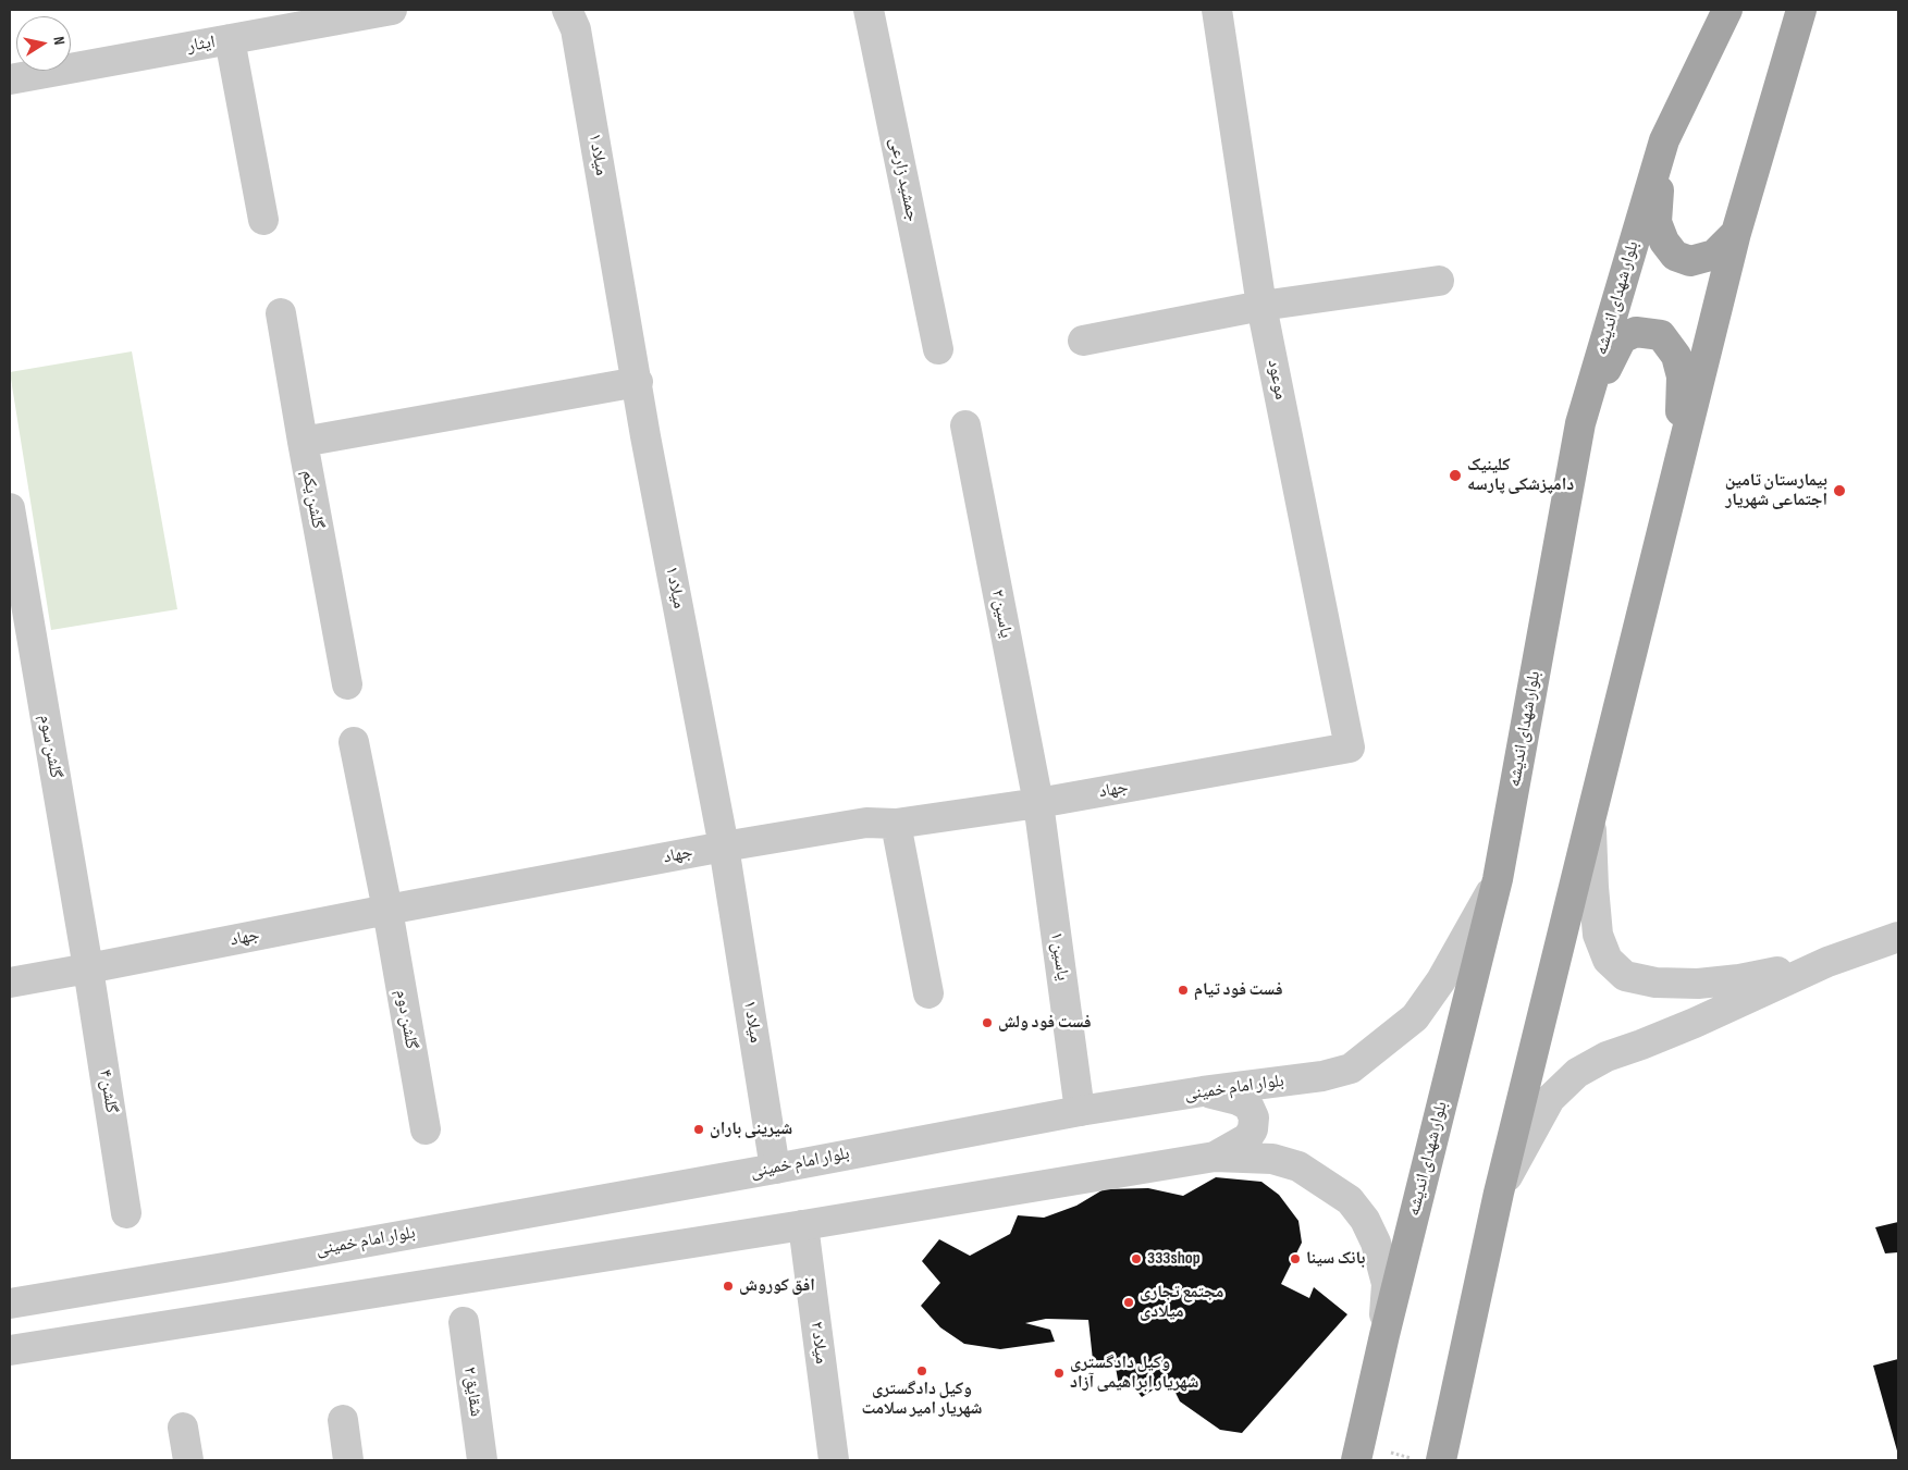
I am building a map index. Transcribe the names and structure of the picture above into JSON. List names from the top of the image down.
{
  "streets": {
    "main road": ["بلوار شهدای اندیشه"],
    "street": [
      "ایثار",
      "میلاد ۱",
      "جمشید زارعی",
      "موعود",
      "گلشن یکم",
      "یاسین ۲",
      "گلشن سوم",
      "جهاد",
      "یاسین ۱",
      "گلشن دوم",
      "بلوار امام خمینی",
      "گلشن ۴",
      "میلاد ۲",
      "شقایق ۲"
    ]
  },
  "crossings": [
    ["میلاد ۱", "جهاد"],
    ["میلاد ۱", "بلوار امام خمینی"],
    ["بلوار شهدای اندیشه", "بلوار امام خمینی"],
    ["موعود", "جهاد"],
    ["یاسین ۲", "جهاد"],
    ["یاسین ۲", "یاسین ۱"],
    ["گلشن سوم", "جهاد"],
    ["گلشن سوم", "گلشن ۴"],
    ["جهاد", "یاسین ۱"],
    ["جهاد", "گلشن دوم"],
    ["جهاد", "گلشن ۴"],
    ["یاسین ۱", "بلوار امام خمینی"]
  ],
  "places": [
    "کلینیک دامپزشکی پارسه",
    "بیمارستان تامین اجتماعی شهریار",
    "فست فود تیام",
    "فست فود ولش",
    "شیرینی باران",
    "333shop",
    "بانک سینا",
    "افق کوروش",
    "مجتمع تجاری میلادی",
    "وکیل دادگستری شهریار امیر سلامت",
    "وکیل دادگستری شهریار ابراهیمی آزاد"
  ],
  "north": "right"
}
